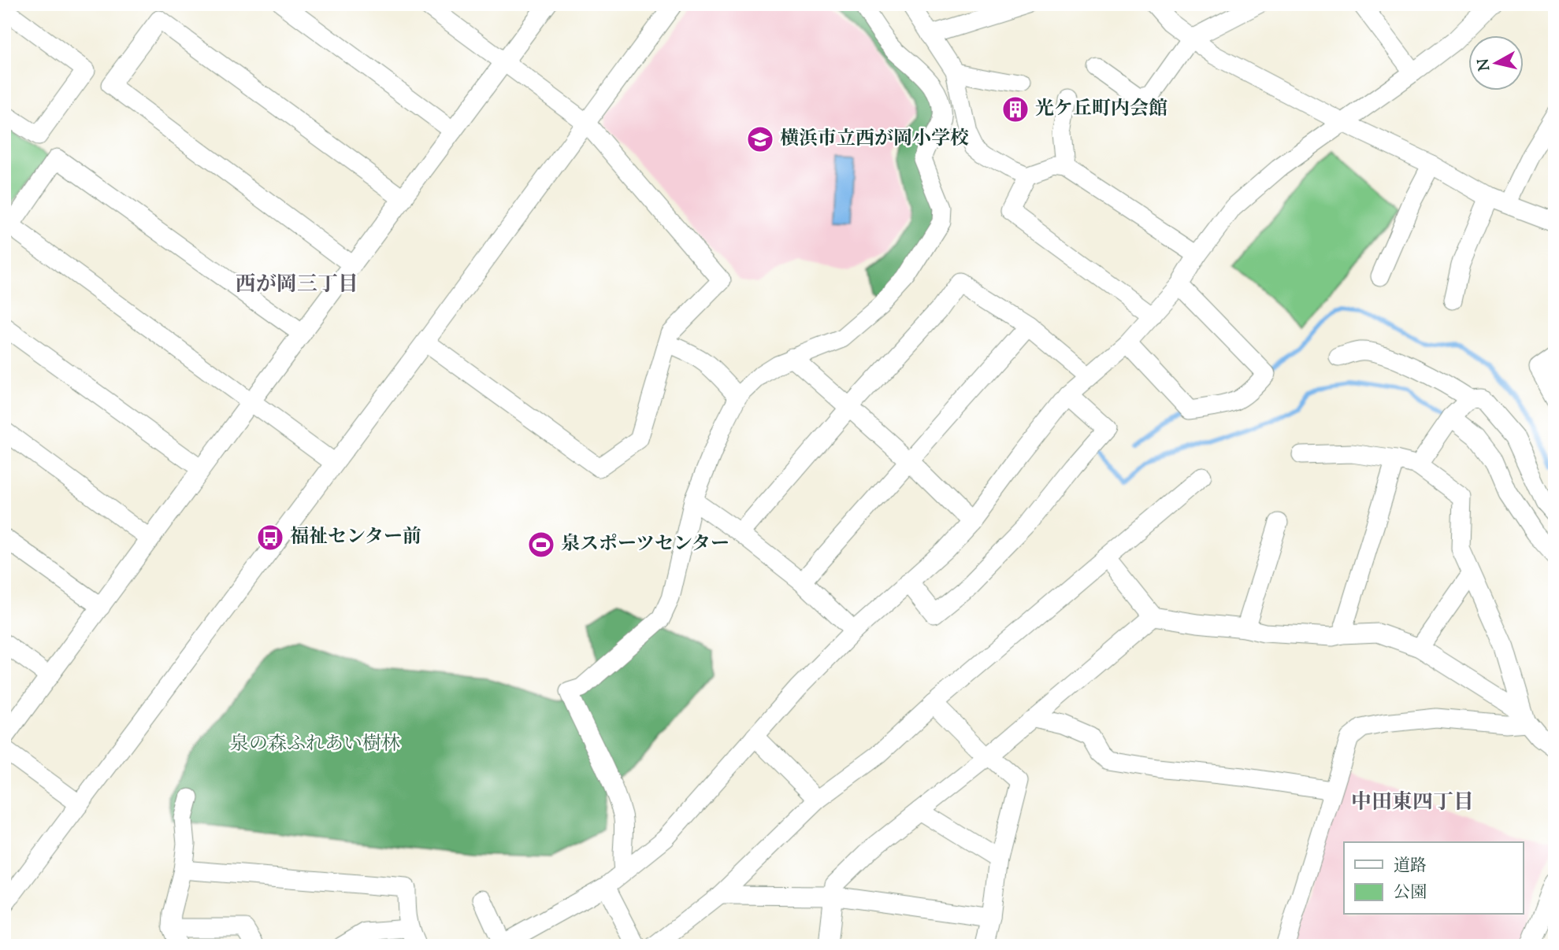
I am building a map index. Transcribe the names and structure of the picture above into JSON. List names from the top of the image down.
{
  "districts": ["西が岡三丁目", "中田東四丁目"],
  "parks": ["泉の森ふれあい樹林"],
  "places": {
    "building": ["光ケ丘町内会館"],
    "school or university": ["横浜市立西が岡小学校"],
    "bus stop": ["福祉センター前"],
    "sports": ["泉スポーツセンター"]
  },
  "legend": ["道路", "公園"],
  "north": "left"
}
